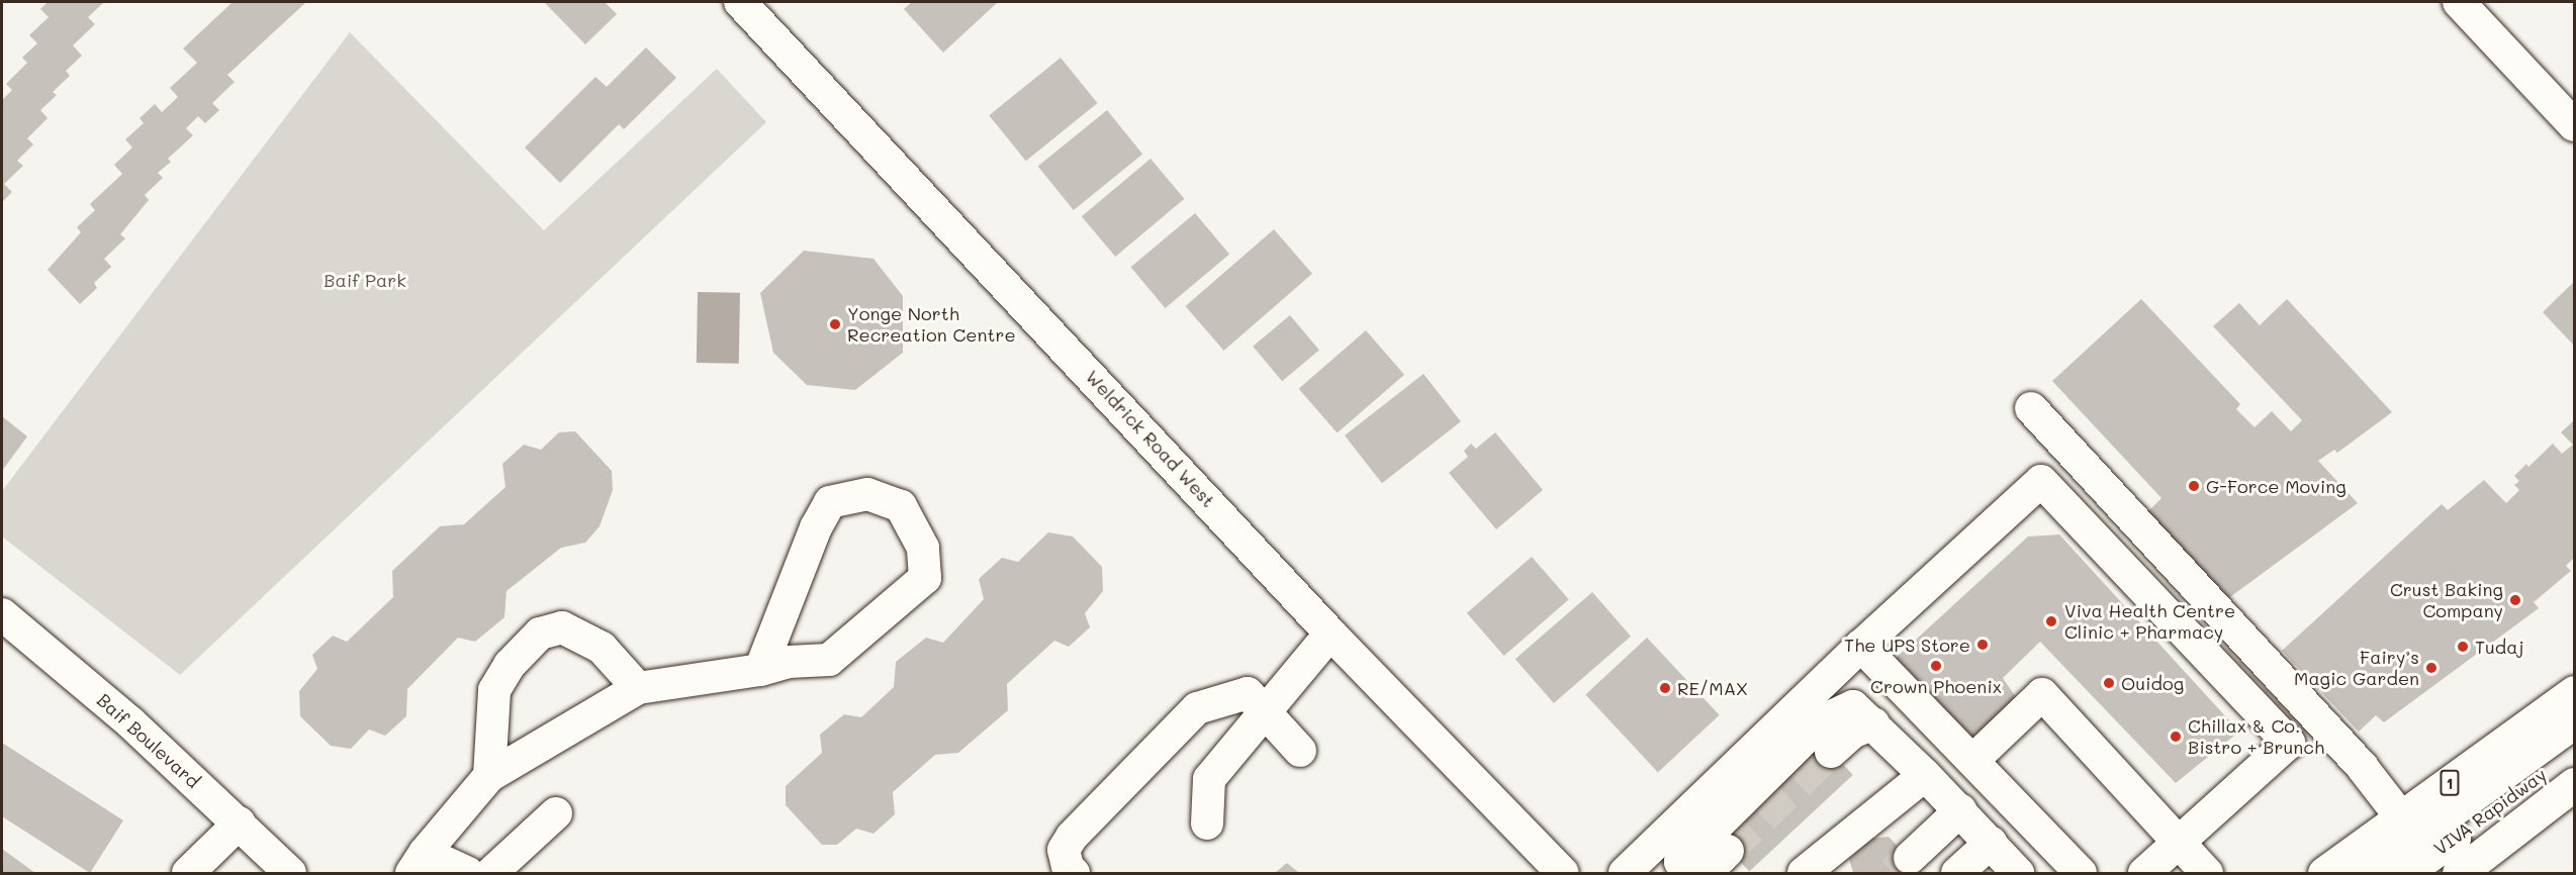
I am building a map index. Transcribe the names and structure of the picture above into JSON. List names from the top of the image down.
{
  "streets": {
    "main road": ["1"],
    "street": ["Weldrick Road West", "Baif Boulevard", "VIVA Rapidway"]
  },
  "parks": ["Baif Park"],
  "places": [
    "Yonge North Recreation Centre",
    "G-Force Moving",
    "Crust Baking Company",
    "Viva Health Centre Clinic + Pharmacy",
    "The UPS Store",
    "Tudaj",
    "Crown Phoenix",
    "Fairy’s Magic Garden",
    "Ouidog",
    "RE/MAX",
    "Chillax & Co. Bistro + Brunch"
  ]
}
